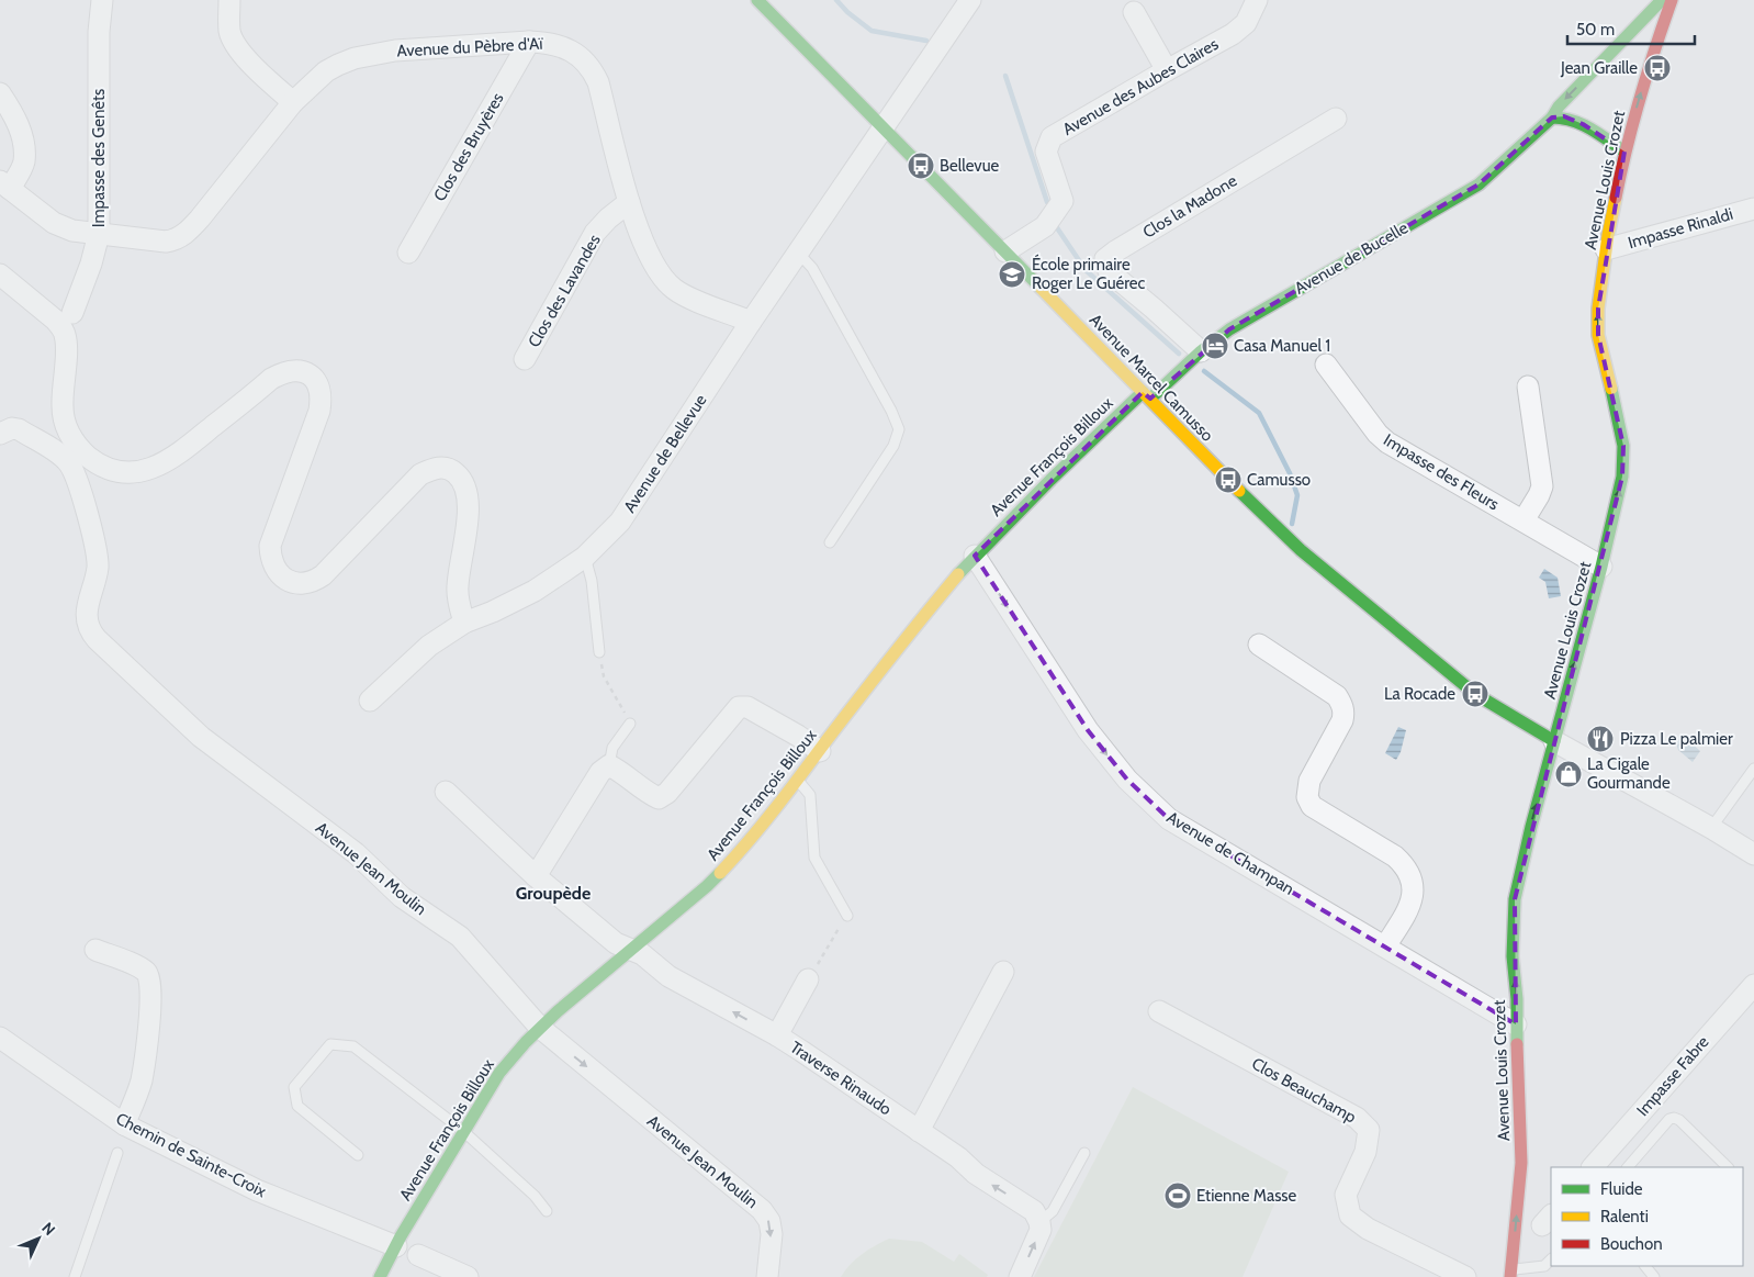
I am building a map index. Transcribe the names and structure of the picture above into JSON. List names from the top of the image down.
{
  "streets": {
    "street": [
      "Avenue du Pèbre d'Aï",
      "Avenue des Aubes Claires",
      "Clos des Bruyères",
      "Impasse des Genêts",
      "Avenue Louis Crozet",
      "Clos la Madone",
      "Impasse Rinaldi",
      "Avenue de Bucelle",
      "Clos des Lavandes",
      "Avenue Marcel Camusso",
      "Avenue de Bellevue",
      "Avenue François Billoux",
      "Impasse des Fleurs",
      "Avenue de Champan",
      "Avenue Jean Moulin",
      "Impasse Fabre",
      "Traverse Rinaudo",
      "Clos Beauchamp",
      "Chemin de Sainte-Croix"
    ]
  },
  "crossings": [
    ["Avenue du Pèbre d'Aï", "Clos des Bruyères"],
    ["Avenue du Pèbre d'Aï", "Impasse des Genêts"],
    ["Avenue du Pèbre d'Aï", "Clos des Lavandes"],
    ["Avenue du Pèbre d'Aï", "Avenue de Bellevue"],
    ["Avenue des Aubes Claires", "Avenue Marcel Camusso"],
    ["Avenue Louis Crozet", "Impasse Rinaldi"],
    ["Avenue Louis Crozet", "Avenue Marcel Camusso"],
    ["Avenue Louis Crozet", "Impasse des Fleurs"],
    ["Avenue Louis Crozet", "Avenue de Champan"],
    ["Clos la Madone", "Avenue de Bucelle"],
    ["Avenue de Bucelle", "Avenue Marcel Camusso"],
    ["Avenue de Bucelle", "Avenue François Billoux"],
    ["Avenue Marcel Camusso", "Avenue de Bellevue"],
    ["Avenue Marcel Camusso", "Avenue François Billoux"],
    ["Avenue François Billoux", "Avenue de Champan"],
    ["Avenue François Billoux", "Avenue Jean Moulin"],
    ["Avenue François Billoux", "Traverse Rinaudo"],
    ["Avenue François Billoux", "Chemin de Sainte-Croix"]
  ],
  "one_way": ["Avenue Louis Crozet", "Avenue de Champan", "Traverse Rinaudo"],
  "districts": ["Groupède"],
  "places": {
    "bus stop": [
      "Jean Graille",
      "Bellevue",
      "Camusso",
      "La Rocade"
    ],
    "school or university": ["École primaire Roger Le Guérec"],
    "hotel": ["Casa Manuel 1"],
    "restaurant": ["Pizza Le palmier"],
    "shop": ["La Cigale Gourmande"],
    "sports": ["Etienne Masse"]
  },
  "legend": ["Fluide", "Ralenti", "Bouchon"],
  "scale_bar": "50 m",
  "north": "top right"
}
